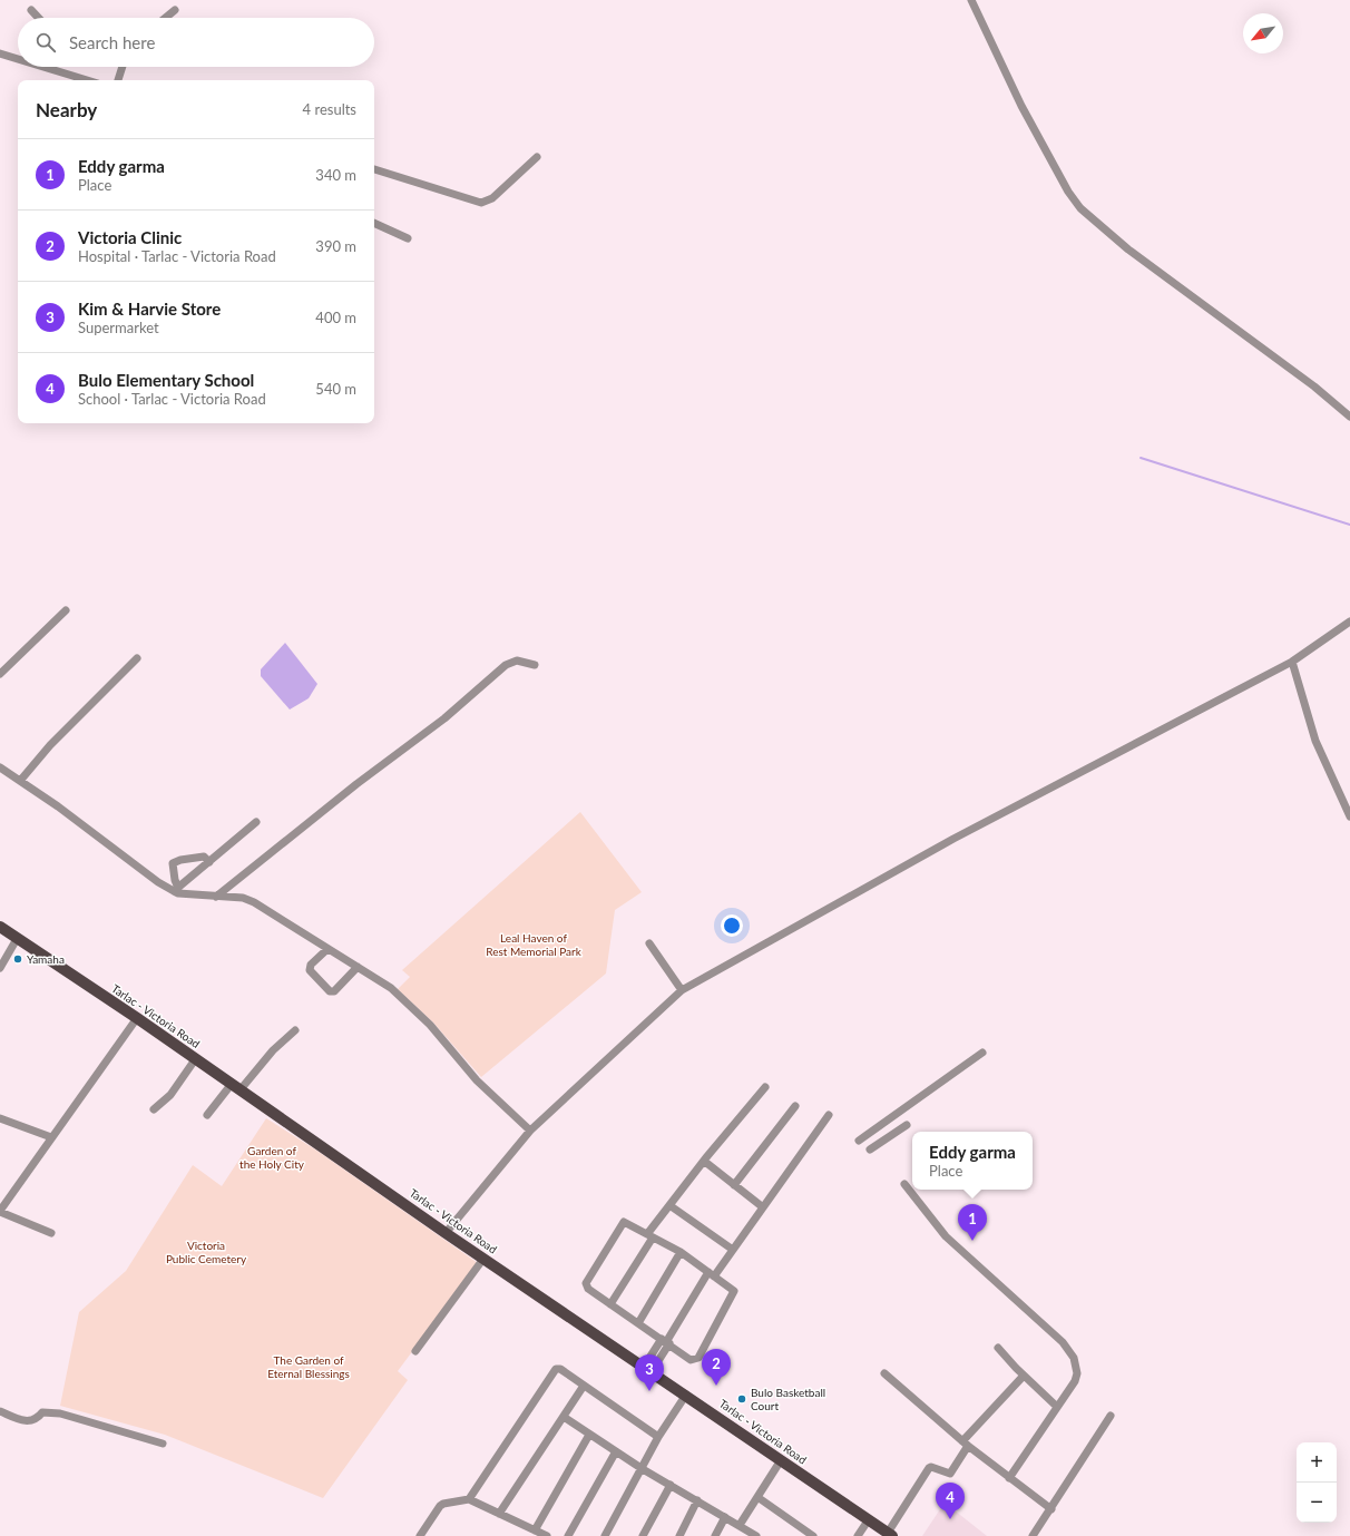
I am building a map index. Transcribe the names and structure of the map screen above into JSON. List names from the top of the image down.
{
  "streets": {
    "main road": ["Tarlac - Victoria Road"]
  },
  "parks": [
    "Leal Haven of Rest Memorial Park",
    "Garden of the Holy City",
    "Victoria Public Cemetery",
    "The Garden of Eternal Blessings"
  ],
  "places": ["Yamaha", "Bulo Basketball Court"],
  "north": "bottom left",
  "page": {
    "search": "Search here",
    "heading": ["Nearby", "4 results"],
    "list": [
      {
        "mark": "1",
        "name": "Eddy garma",
        "note": "Place",
        "value": "340 m"
      },
      {
        "mark": "2",
        "name": "Victoria Clinic",
        "note": "Hospital · Tarlac - Victoria Road",
        "value": "390 m"
      },
      {
        "mark": "3",
        "name": "Kim & Harvie Store",
        "note": "Supermarket",
        "value": "400 m"
      },
      {
        "mark": "4",
        "name": "Bulo Elementary School",
        "note": "School · Tarlac - Victoria Road",
        "value": "540 m"
      }
    ],
    "popup": ["Eddy garma", "Place"],
    "pins": [
      "1",
      "2",
      "3",
      "4"
    ],
    "map_buttons": ["+", "−"]
  }
}
